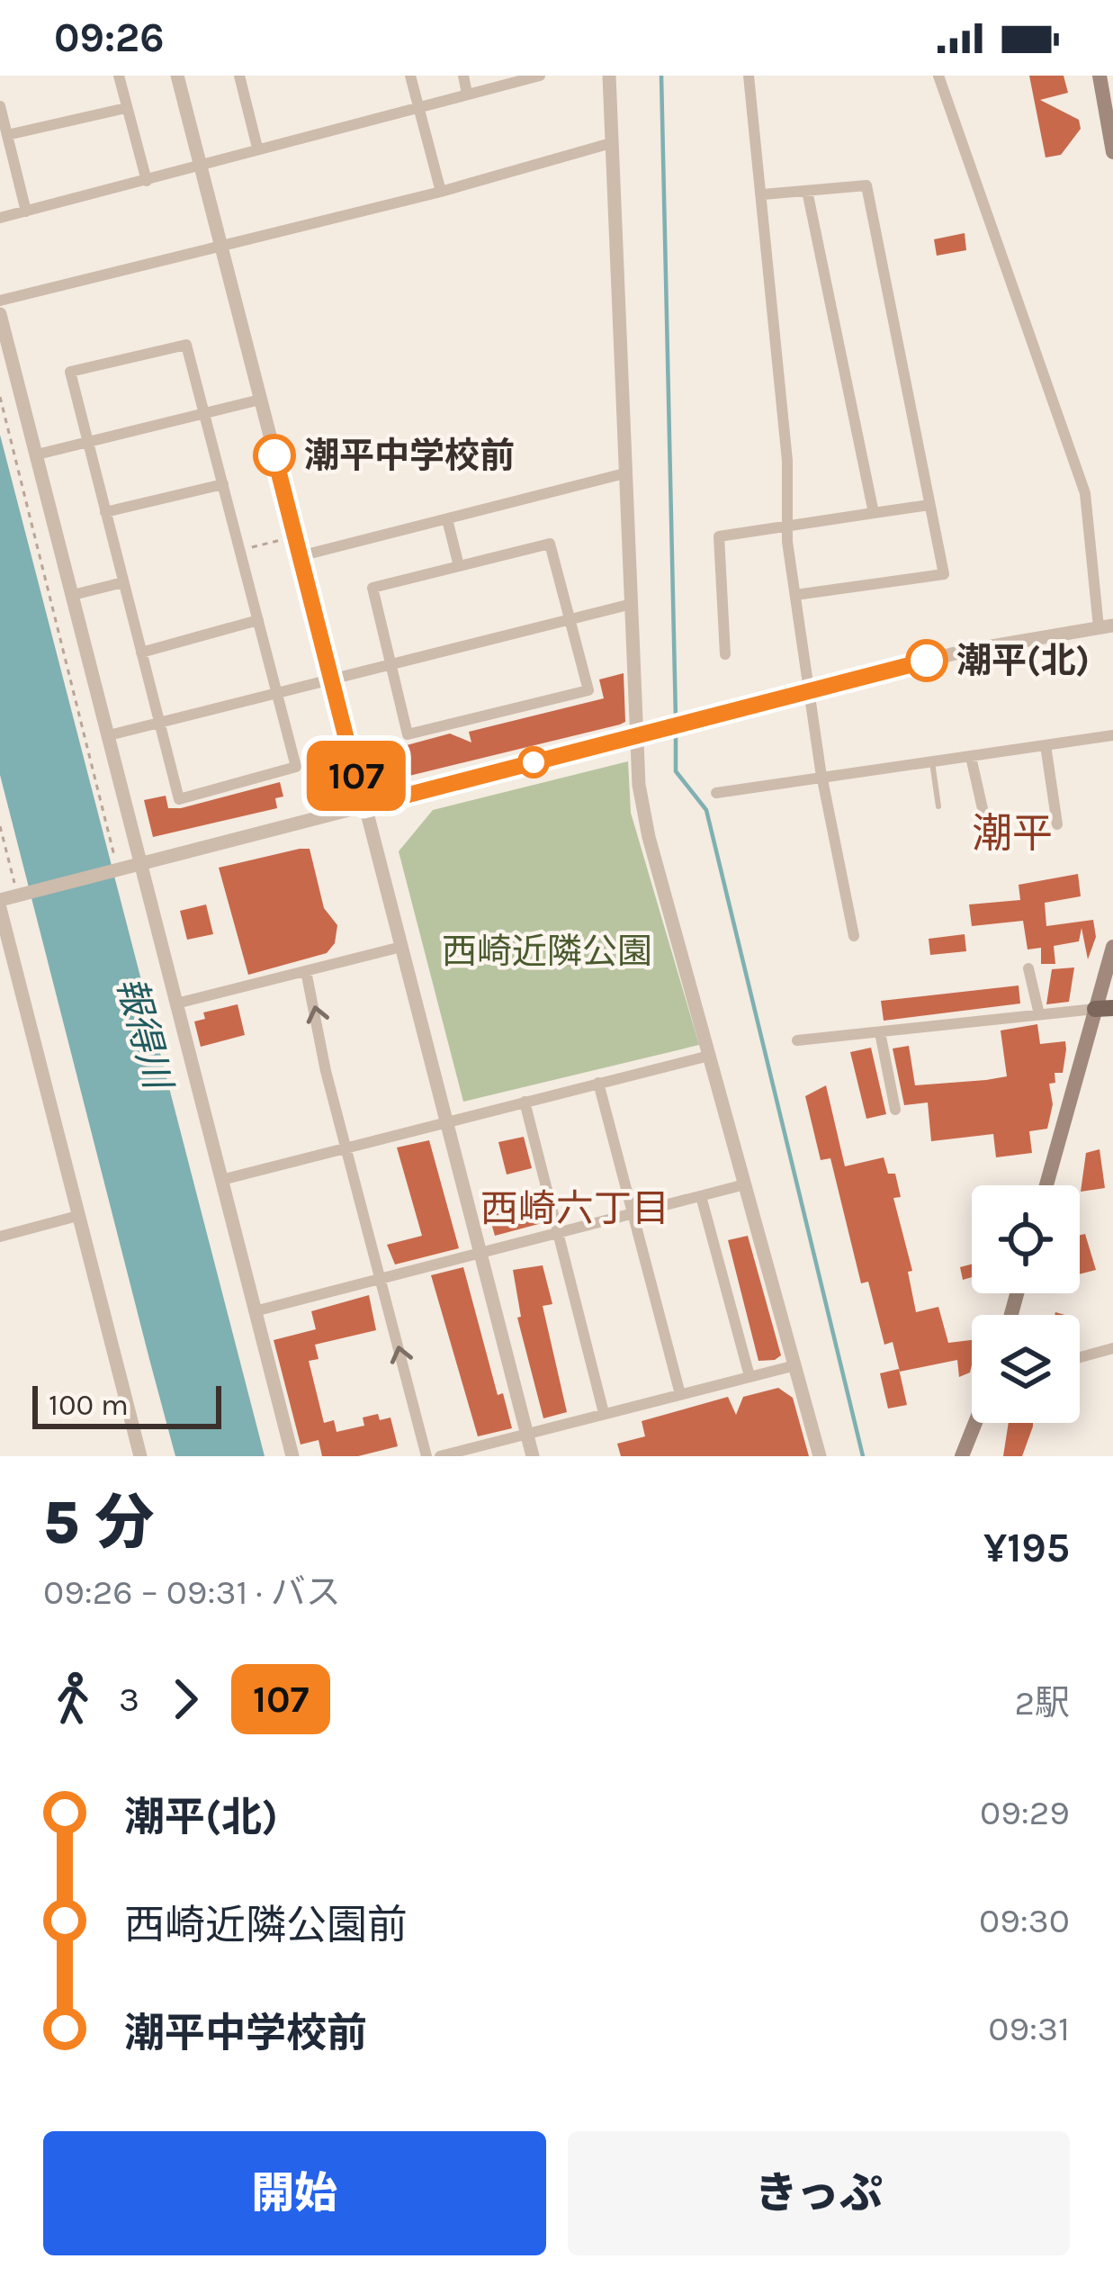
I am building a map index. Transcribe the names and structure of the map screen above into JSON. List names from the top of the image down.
{
  "districts": ["潮平", "西崎六丁目"],
  "water": ["報得川"],
  "parks": ["西崎近隣公園"],
  "places": ["潮平中学校前", "潮平(北)"],
  "lines": ["bus line 107"],
  "scale_bar": "100 m",
  "page": {
    "status": "09:26",
    "on_map": "107",
    "scale": "100 m",
    "heading": ["5 分", "09:26 – 09:31 · バス", "¥195"],
    "legs": ["3", "107", "2駅"],
    "list": [
      {
        "name": "潮平(北)",
        "value": "09:29"
      },
      {
        "name": "西崎近隣公園前",
        "value": "09:30"
      },
      {
        "name": "潮平中学校前",
        "value": "09:31"
      }
    ],
    "buttons": ["開始", "きっぷ"]
  }
}
